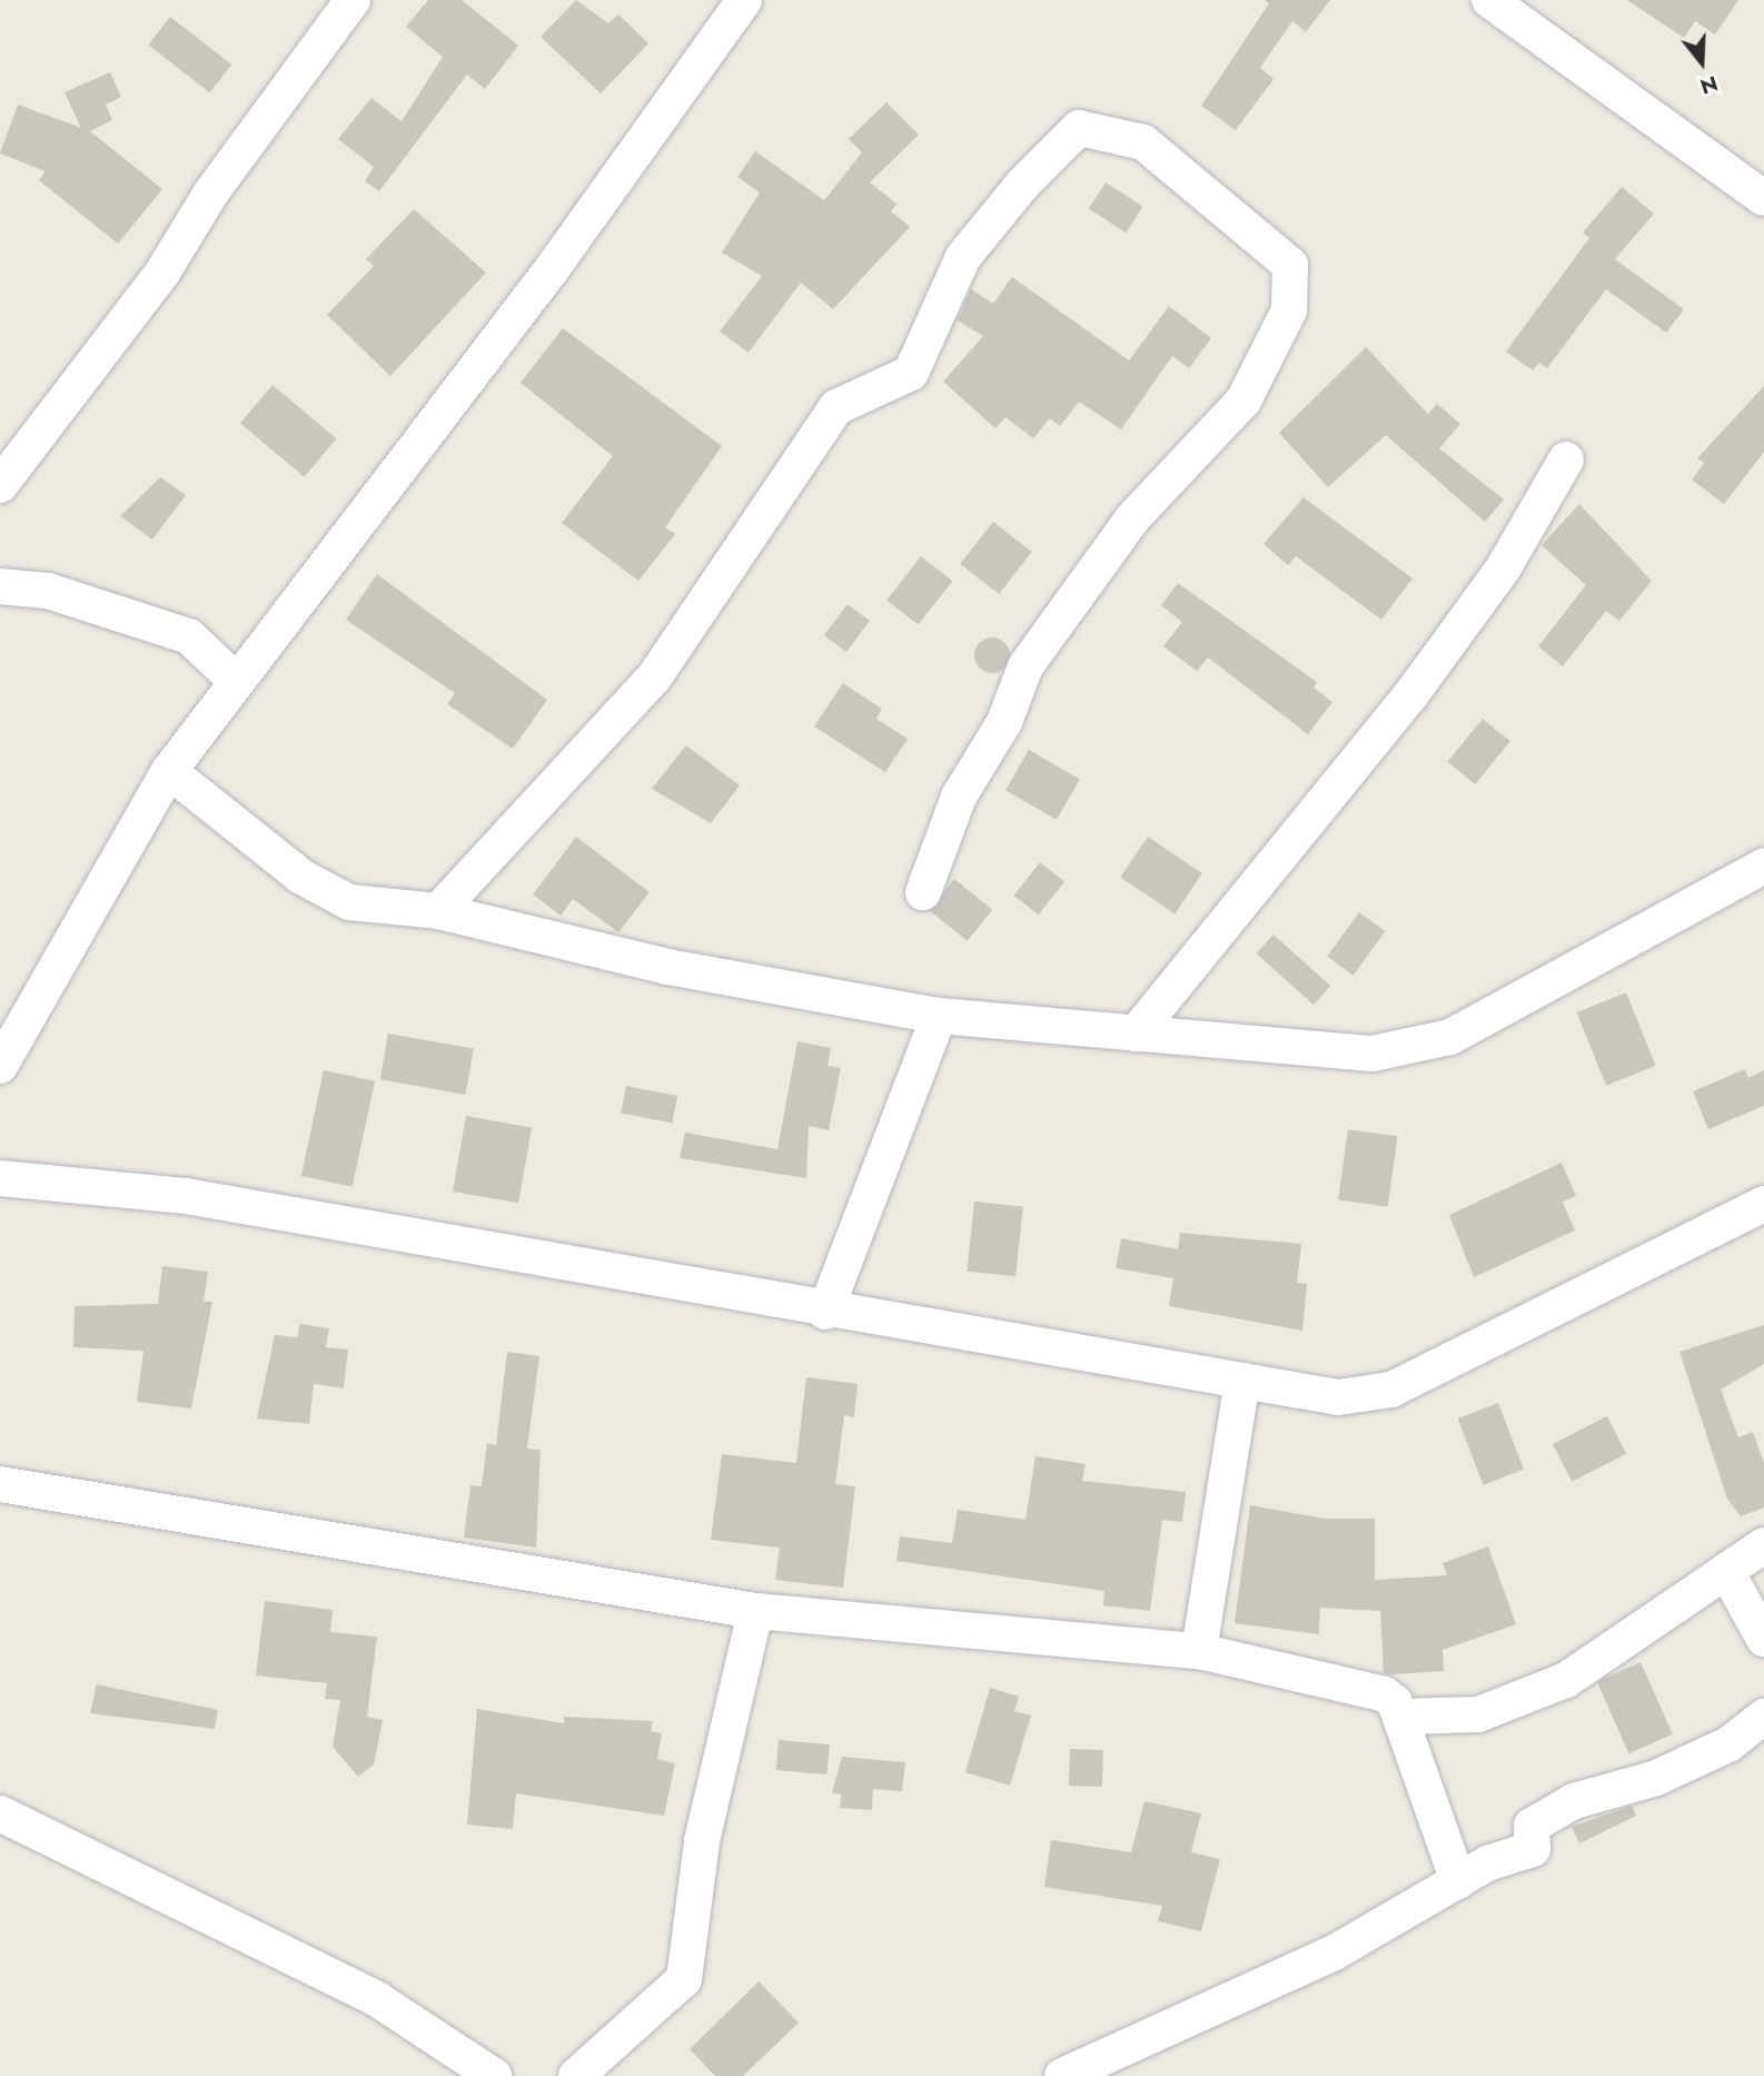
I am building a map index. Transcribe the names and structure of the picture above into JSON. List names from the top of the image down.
{
  "north": "bottom"
}
